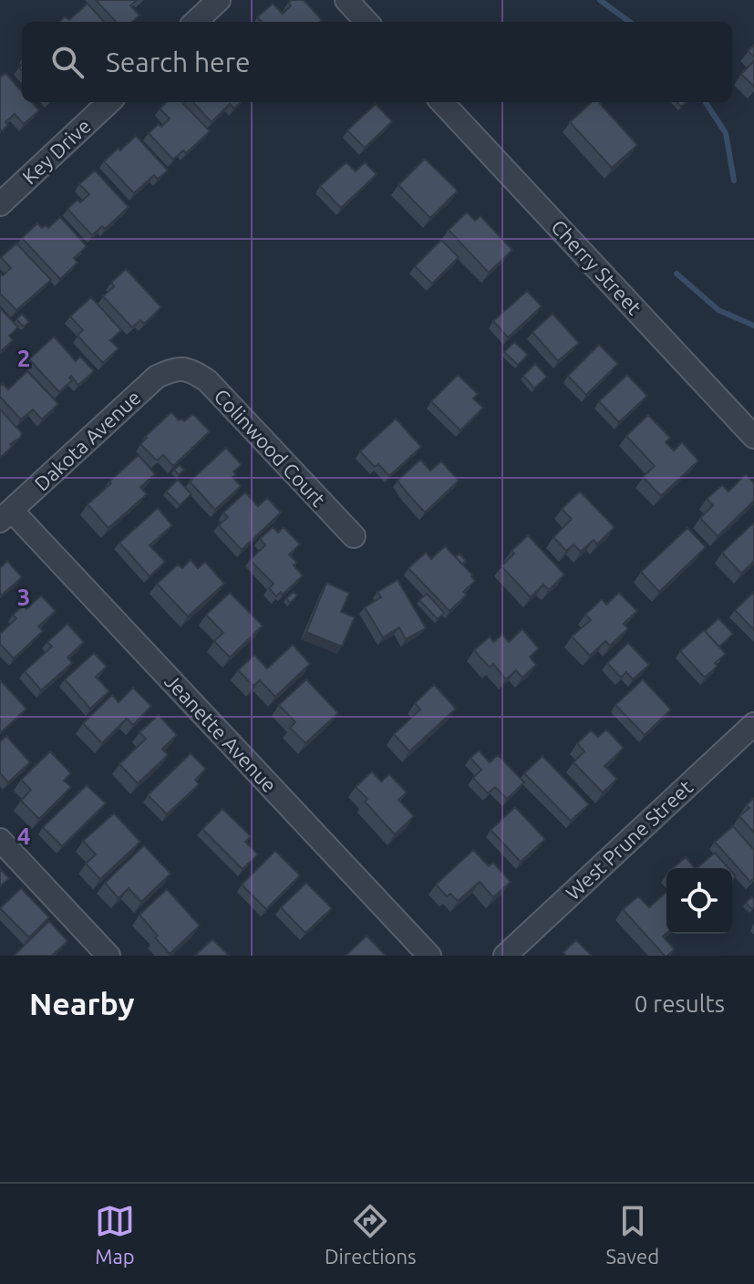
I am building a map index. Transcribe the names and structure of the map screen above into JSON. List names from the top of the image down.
{
  "streets": {
    "street": [
      "Key Drive",
      "Cherry Street",
      "Dakota Avenue",
      "Colinwood Court",
      "Jeanette Avenue",
      "West Prune Street"
    ]
  },
  "crossings": [
    ["Dakota Avenue", "Colinwood Court"],
    ["Dakota Avenue", "Jeanette Avenue"]
  ],
  "page": {
    "search": "Search here",
    "heading": ["Nearby", "0 results"],
    "nav": ["Map", "Directions", "Saved"]
  },
  "grid": {
    "rows": ["2", "3", "4"]
  }
}
